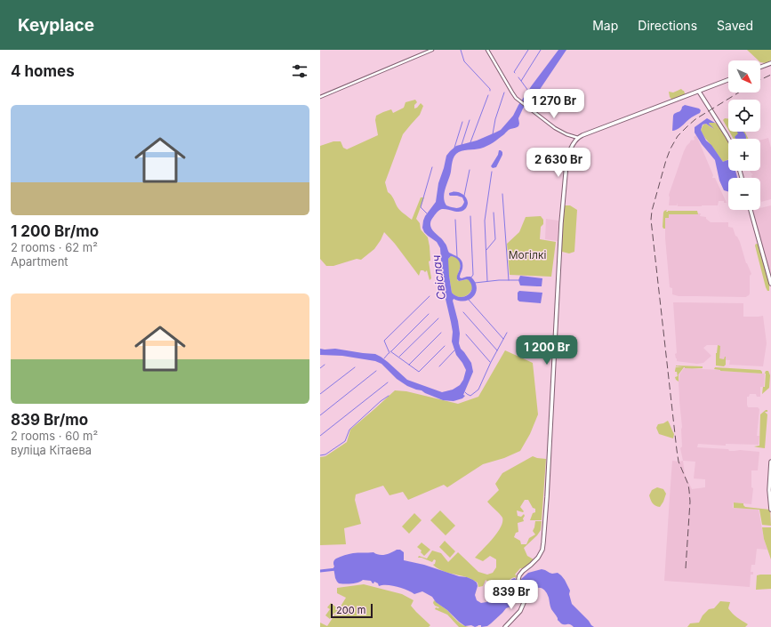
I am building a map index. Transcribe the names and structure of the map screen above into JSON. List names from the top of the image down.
{
  "water": ["Свіслач"],
  "parks": ["Могілкі"],
  "scale_bar": "200 m",
  "north": "bottom right",
  "page": {
    "header": "Keyplace",
    "nav": ["Map", "Directions", "Saved"],
    "heading": "4 homes",
    "map_buttons": ["+", "−"],
    "price": [
      "1 270 Br",
      "2 630 Br",
      "1 200 Br",
      "839 Br"
    ],
    "list": [
      {
        "name": "1 200 Br/mo",
        "note": "2 rooms · 62 m² · Apartment"
      },
      {
        "name": "839 Br/mo",
        "note": "2 rooms · 60 m² · вуліца Кітаева"
      }
    ],
    "scale": "200 m"
  }
}
